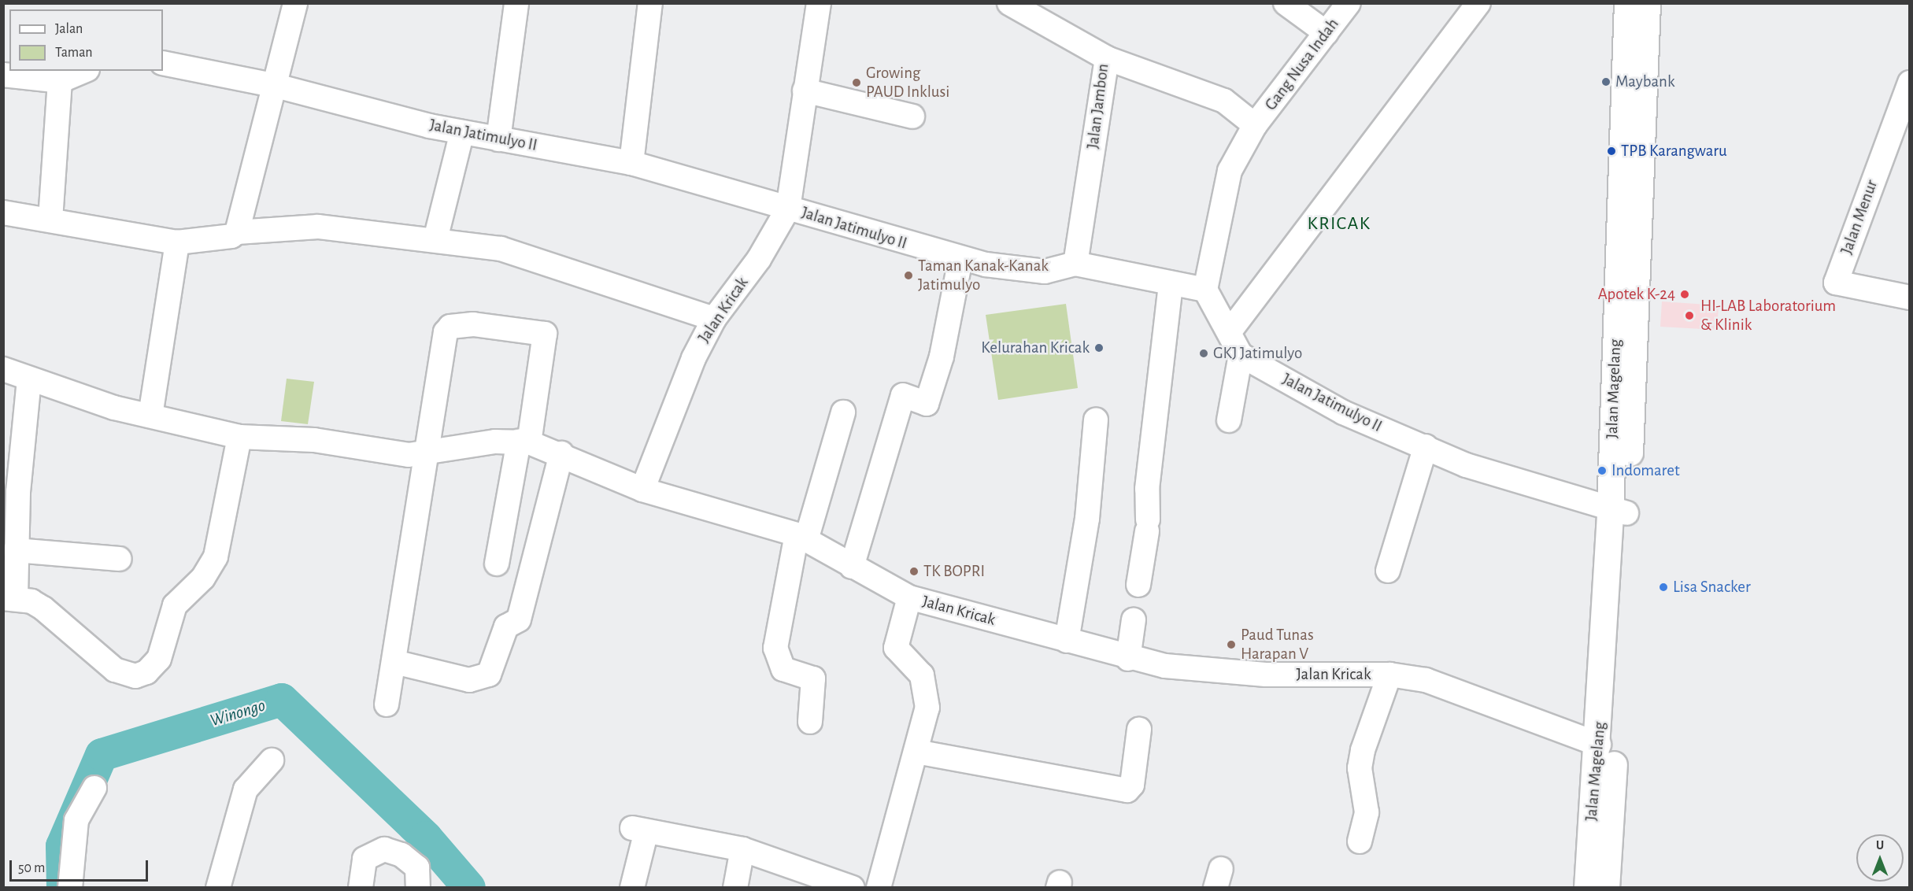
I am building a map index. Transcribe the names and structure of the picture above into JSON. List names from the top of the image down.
{
  "streets": {
    "main road": ["Jalan Magelang"],
    "street": [
      "Gang Nusa Indah",
      "Jalan Jambon",
      "Jalan Jatimulyo II",
      "Jalan Menur",
      "Jalan Kricak"
    ]
  },
  "crossings": [
    ["Gang Nusa Indah", "Jalan Jatimulyo II"],
    ["Jalan Jambon", "Jalan Jatimulyo II"],
    ["Jalan Jatimulyo II", "Jalan Kricak"],
    ["Jalan Jatimulyo II", "Jalan Magelang"],
    ["Jalan Kricak", "Jalan Magelang"]
  ],
  "districts": ["KRICAK"],
  "water": ["Winongo"],
  "places": [
    "Maybank",
    "Growing PAUD Inklusi",
    "TPB Karangwaru",
    "Taman Kanak-Kanak Jatimulyo",
    "Apotek K-24",
    "HI-LAB Laboratorium & Klinik",
    "Kelurahan Kricak",
    "GKJ Jatimulyo",
    "Indomaret",
    "TK BOPRI",
    "Lisa Snacker",
    "Paud Tunas Harapan V"
  ],
  "legend": ["Jalan", "Taman"],
  "scale_bar": "50 m",
  "north": "top"
}
